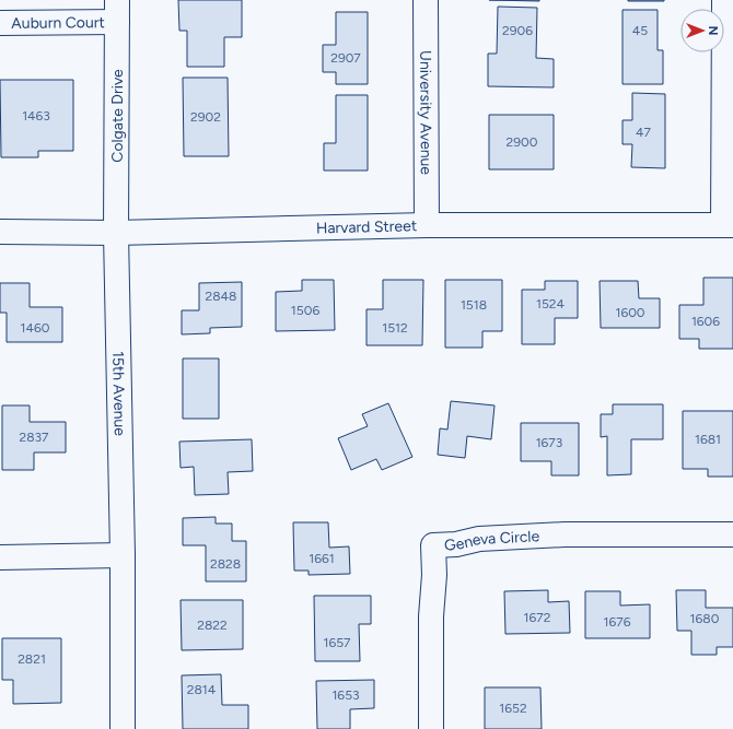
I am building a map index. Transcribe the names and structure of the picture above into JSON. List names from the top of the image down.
{
  "streets": {
    "street": [
      "Auburn Court",
      "University Avenue",
      "Colgate Drive",
      "Harvard Street",
      "15th Avenue",
      "Geneva Circle"
    ]
  },
  "crossings": [
    ["Auburn Court", "Colgate Drive"],
    ["University Avenue", "Harvard Street"],
    ["Colgate Drive", "Harvard Street"],
    ["Colgate Drive", "15th Avenue"],
    ["Harvard Street", "15th Avenue"]
  ],
  "house_numbers": [
    "2906",
    "45",
    "2907",
    "1463",
    "2902",
    "47",
    "2900",
    "2848",
    "1524",
    "1518",
    "1506",
    "1600",
    "1606",
    "1460",
    "1512",
    "2837",
    "1681",
    "1673",
    "1661",
    "2828",
    "1672",
    "1680",
    "1676",
    "2822",
    "1657",
    "2821",
    "2814",
    "1653",
    "1652"
  ],
  "north": "right"
}
